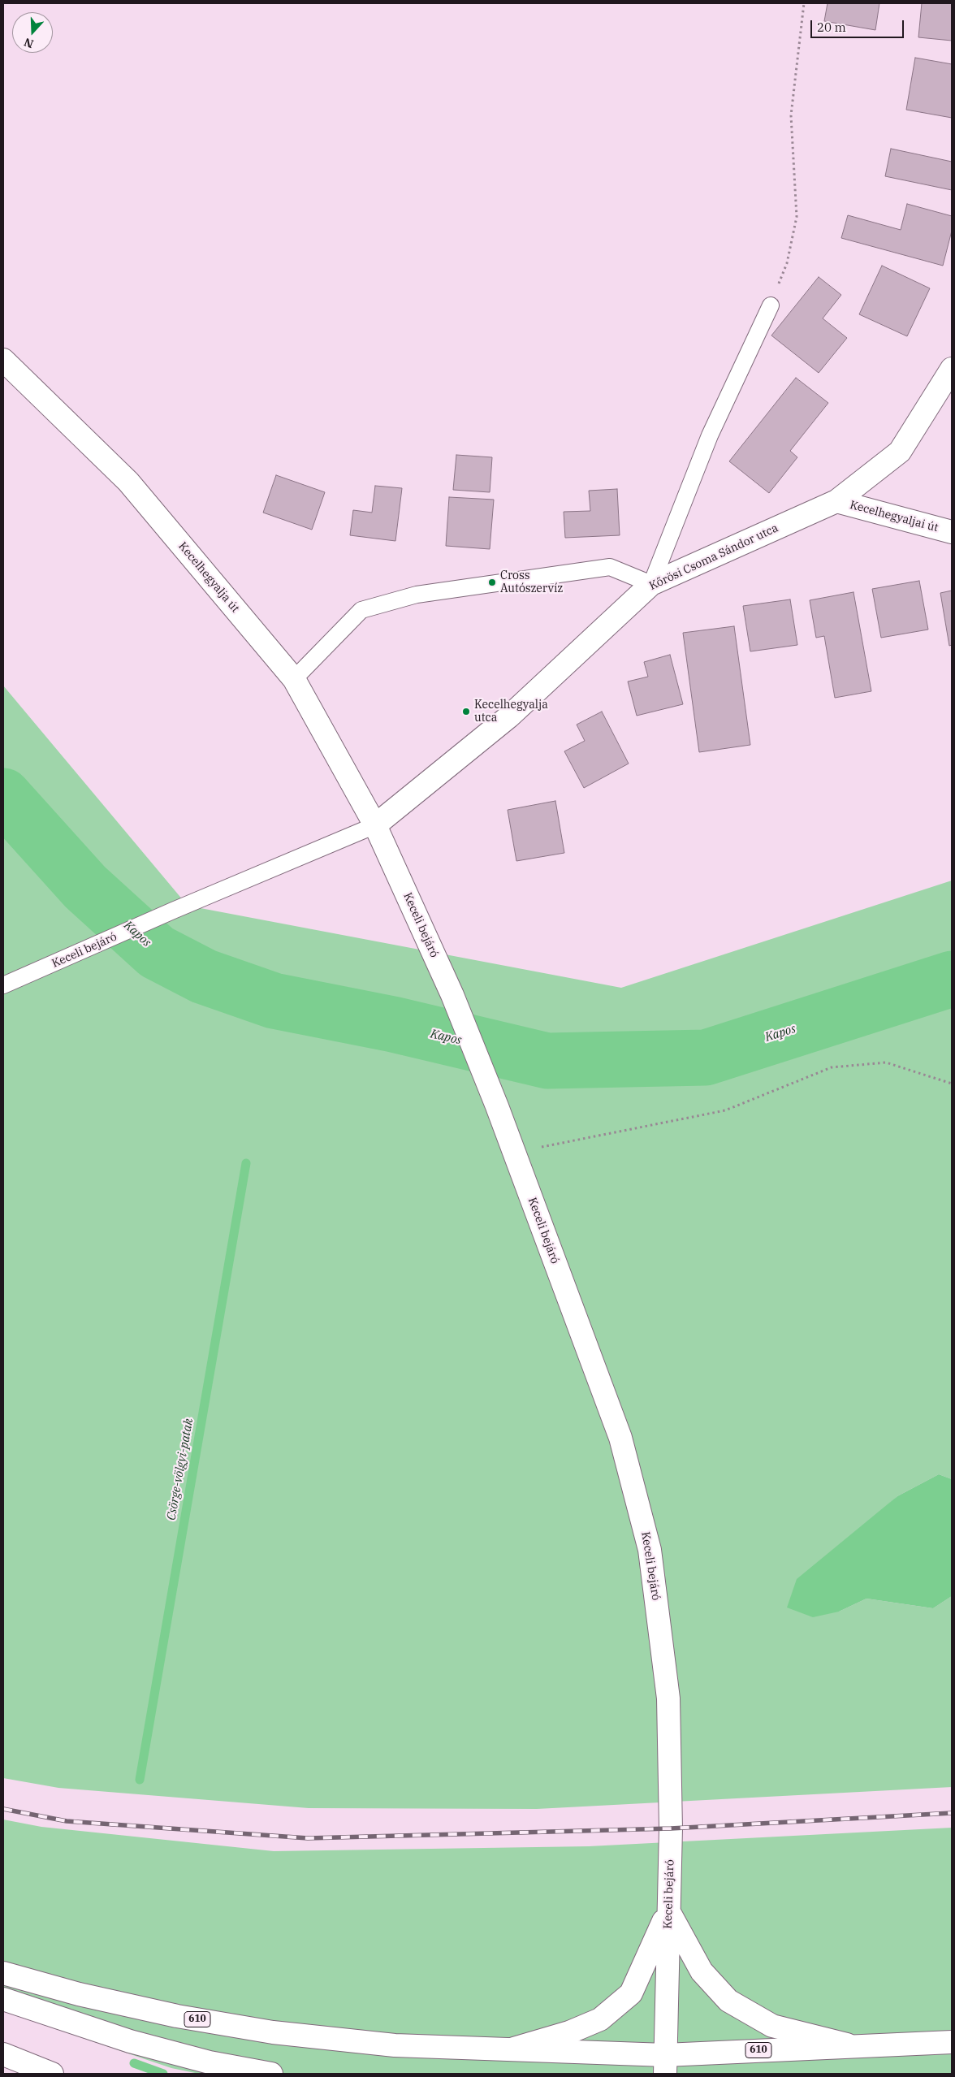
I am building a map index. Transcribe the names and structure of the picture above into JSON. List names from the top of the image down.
{
  "streets": {
    "street": [
      "Kecelhegyaljai út",
      "Kőrösi Csoma Sándor utca",
      "Kecelhegyalja út",
      "Keceli bejáró",
      "610"
    ]
  },
  "crossings": [
    ["Kecelhegyaljai út", "Kőrösi Csoma Sándor utca"],
    ["Kőrösi Csoma Sándor utca", "Kecelhegyalja út"],
    ["Kőrösi Csoma Sándor utca", "Keceli bejáró"],
    ["Kecelhegyalja út", "Keceli bejáró"],
    ["Keceli bejáró", "610"]
  ],
  "water": ["Kapos", "Csörge-völgyi-patak"],
  "places": ["Cross Autószervíz", "Kecelhegyalja utca"],
  "scale_bar": "20 m",
  "north": "bottom"
}
